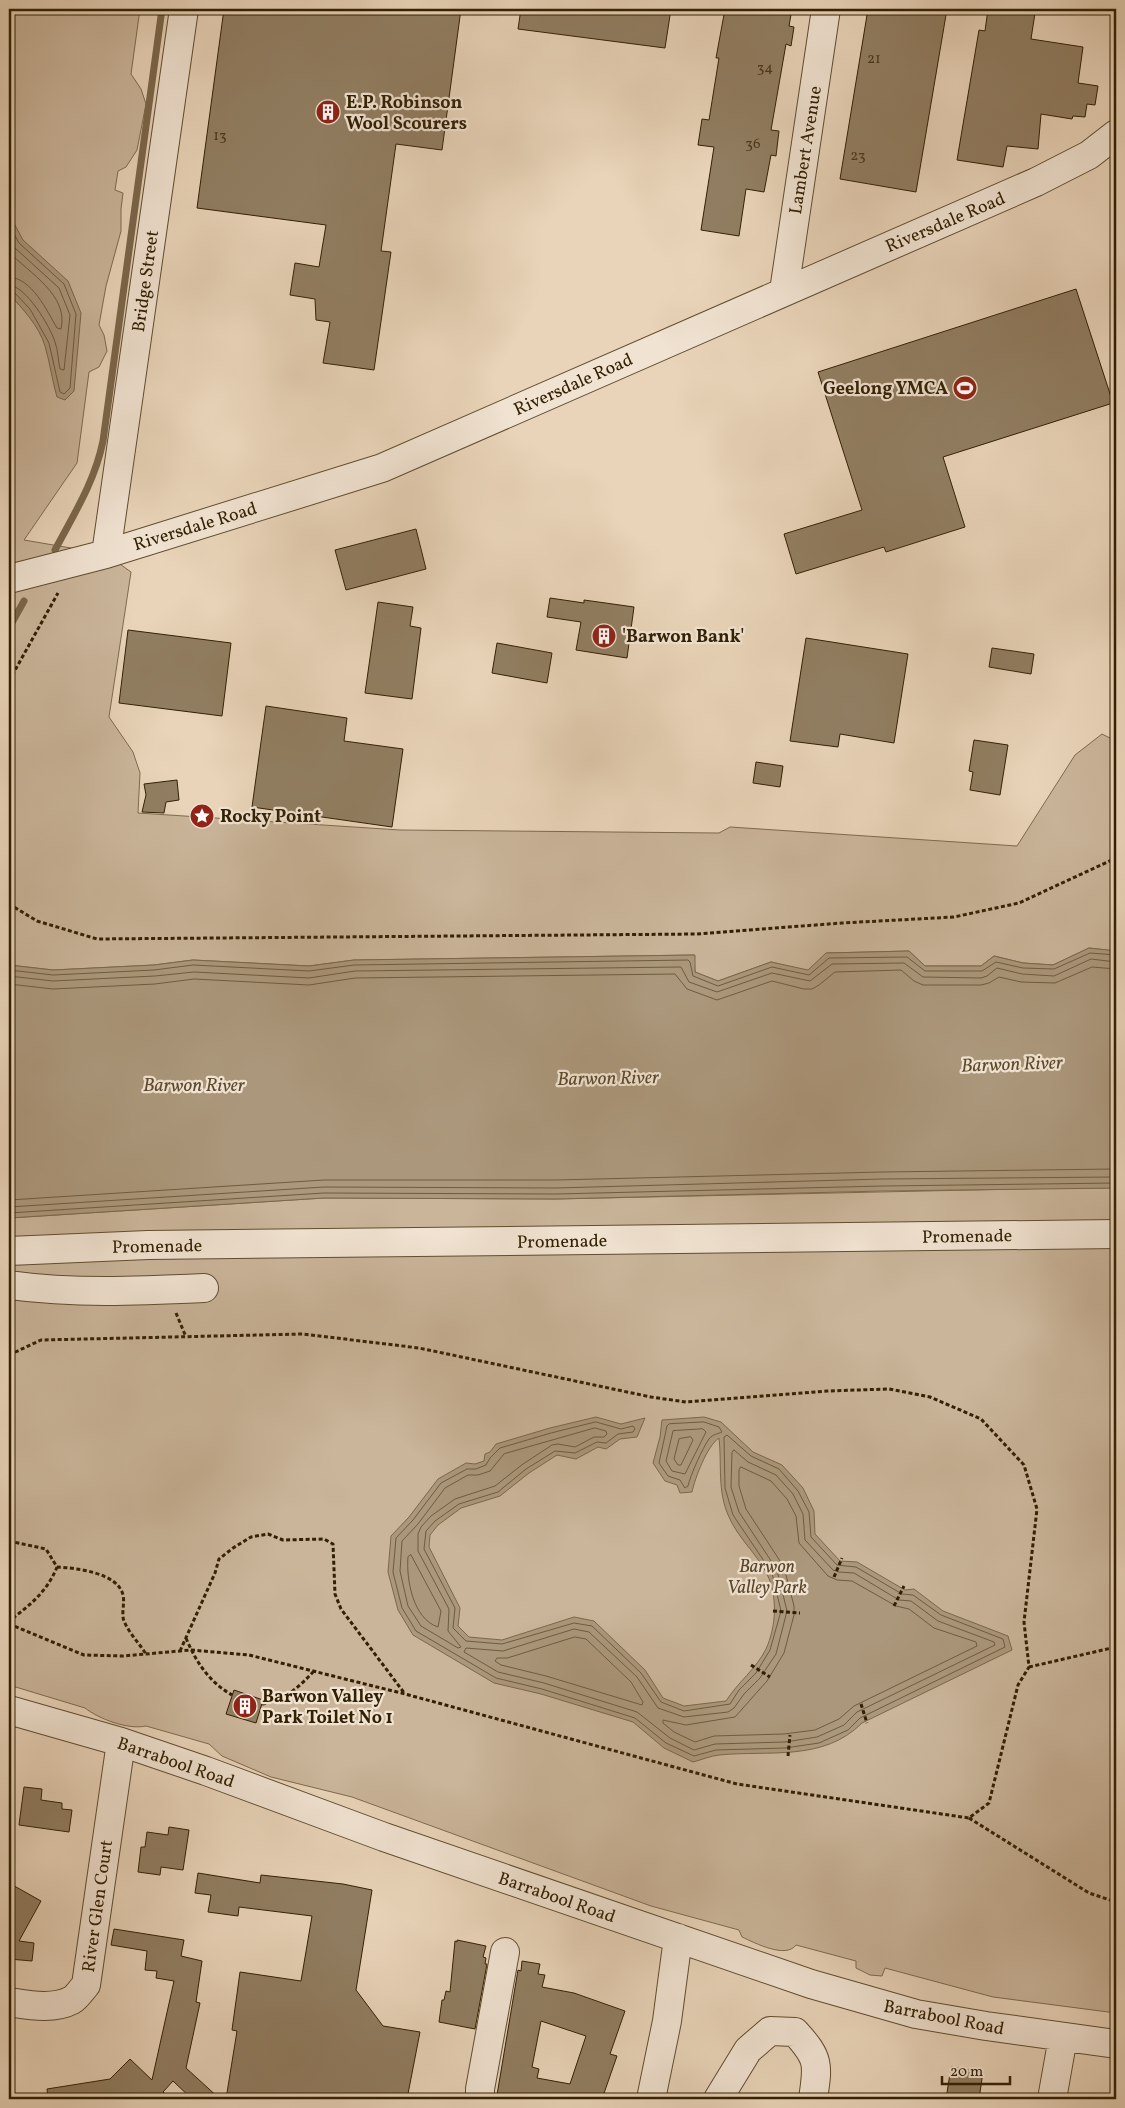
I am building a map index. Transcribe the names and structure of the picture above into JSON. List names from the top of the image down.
{
  "streets": {
    "street": [
      "Lambert Avenue",
      "Riversdale Road",
      "Bridge Street",
      "Promenade",
      "Barrabool Road",
      "River Glen Court"
    ]
  },
  "crossings": [
    ["Lambert Avenue", "Riversdale Road"],
    ["Riversdale Road", "Bridge Street"],
    ["Barrabool Road", "River Glen Court"]
  ],
  "water": ["Barwon River"],
  "parks": ["Barwon Valley Park"],
  "places": {
    "building": ["E.P. Robinson Wool Scourers", "'Barwon Bank'", "Barwon Valley Park Toilet No 1"],
    "sports": ["Geelong YMCA"],
    "place": ["Rocky Point"]
  },
  "house_numbers": [
    "21",
    "34",
    "13",
    "36",
    "23"
  ],
  "scale_bar": "20 m"
}
